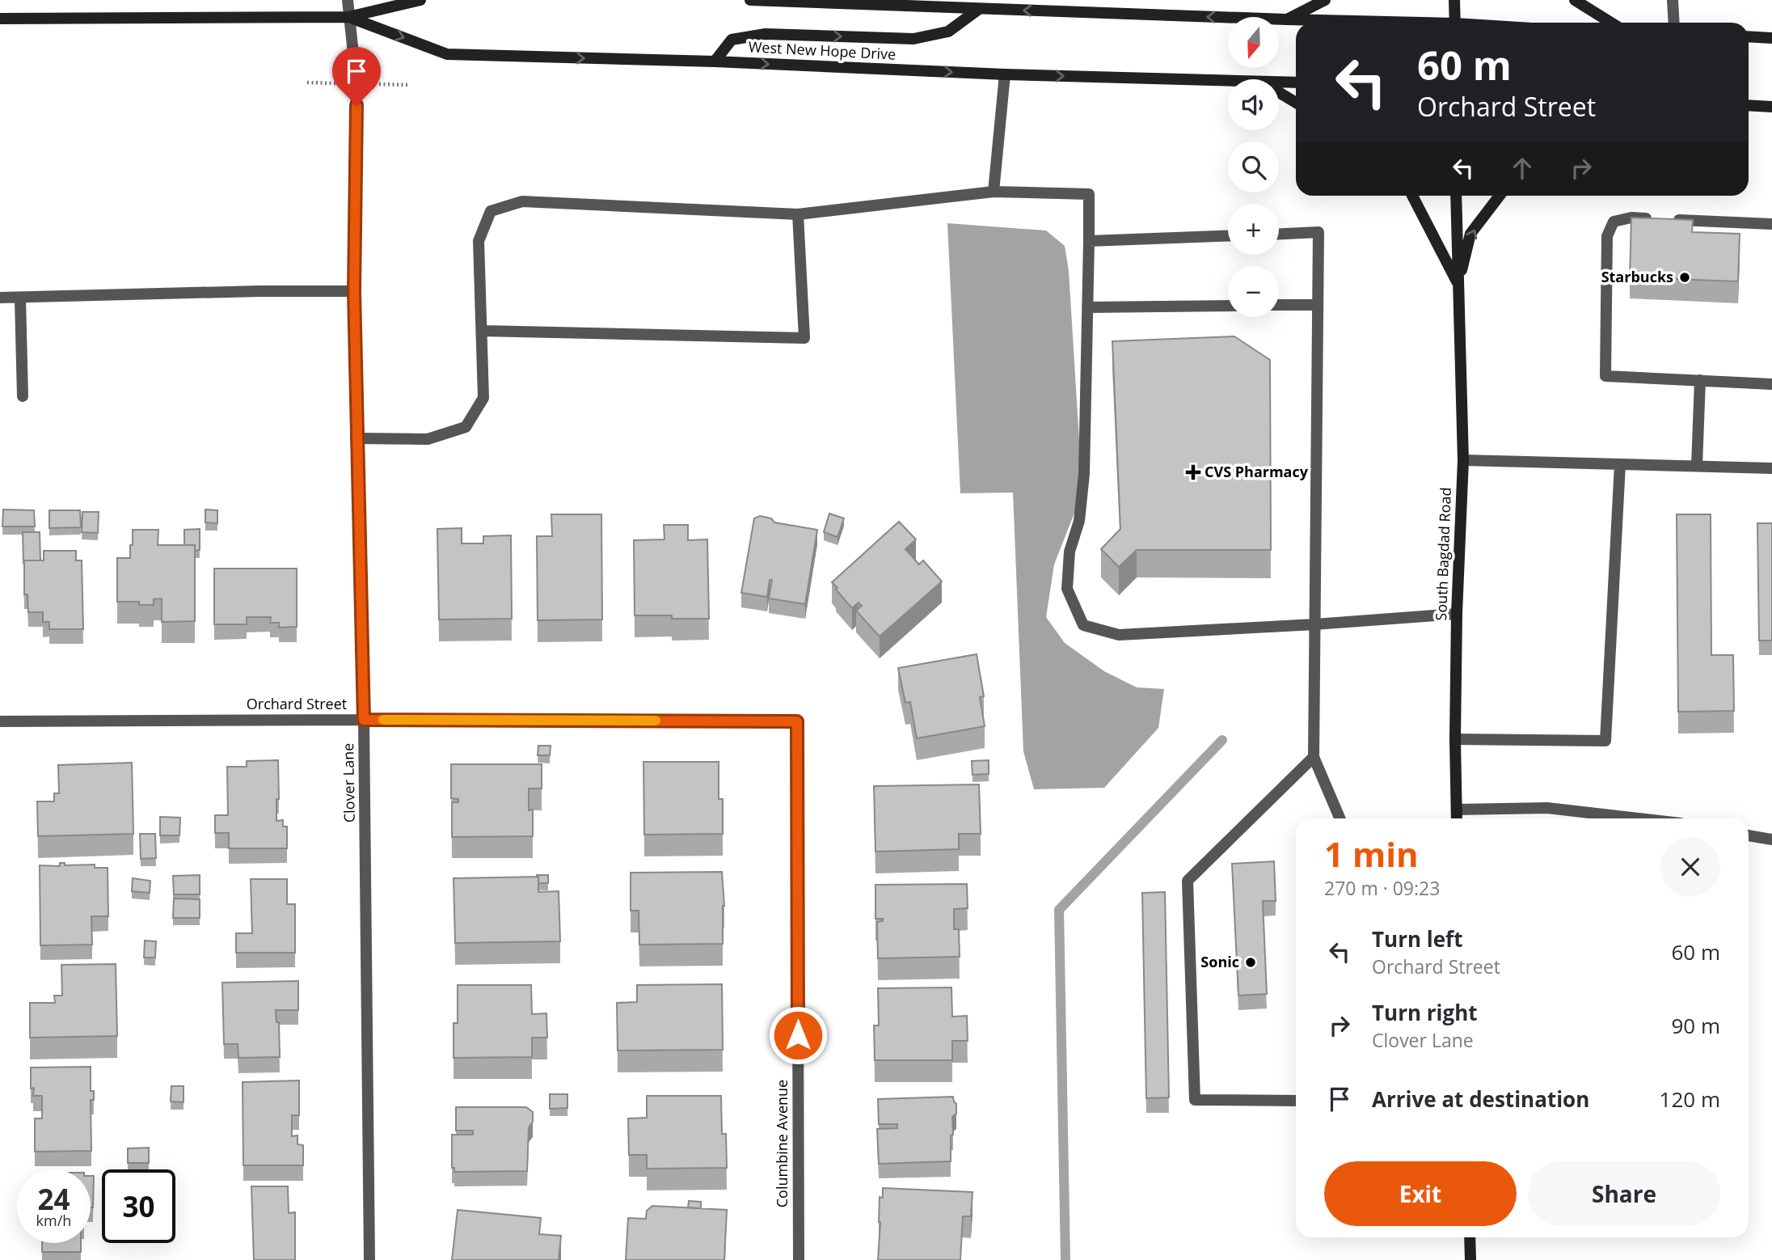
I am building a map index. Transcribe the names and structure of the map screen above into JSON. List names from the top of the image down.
{
  "streets": {
    "main road": ["West New Hope Drive", "South Bagdad Road"],
    "street": ["Orchard Street", "Clover Lane", "Columbine Avenue"]
  },
  "crossings": [
    ["West New Hope Drive", "Clover Lane"],
    ["Orchard Street", "Clover Lane"],
    ["Orchard Street", "Columbine Avenue"]
  ],
  "places": {
    "other": ["Starbucks", "Sonic"],
    "health": ["CVS Pharmacy"]
  },
  "north": "bottom",
  "page": {
    "map_buttons": ["+", "−"],
    "turn": ["60 m", "Orchard Street"],
    "heading": ["1 min", "270 m · 09:23"],
    "list": [
      {
        "name": "Turn left",
        "note": "Orchard Street",
        "value": "60 m"
      },
      {
        "name": "Turn right",
        "note": "Clover Lane",
        "value": "90 m"
      },
      {
        "name": "Arrive at destination",
        "value": "120 m"
      }
    ],
    "buttons": ["Exit", "Share"],
    "speed": "24 km/h",
    "limit": "30"
  }
}
